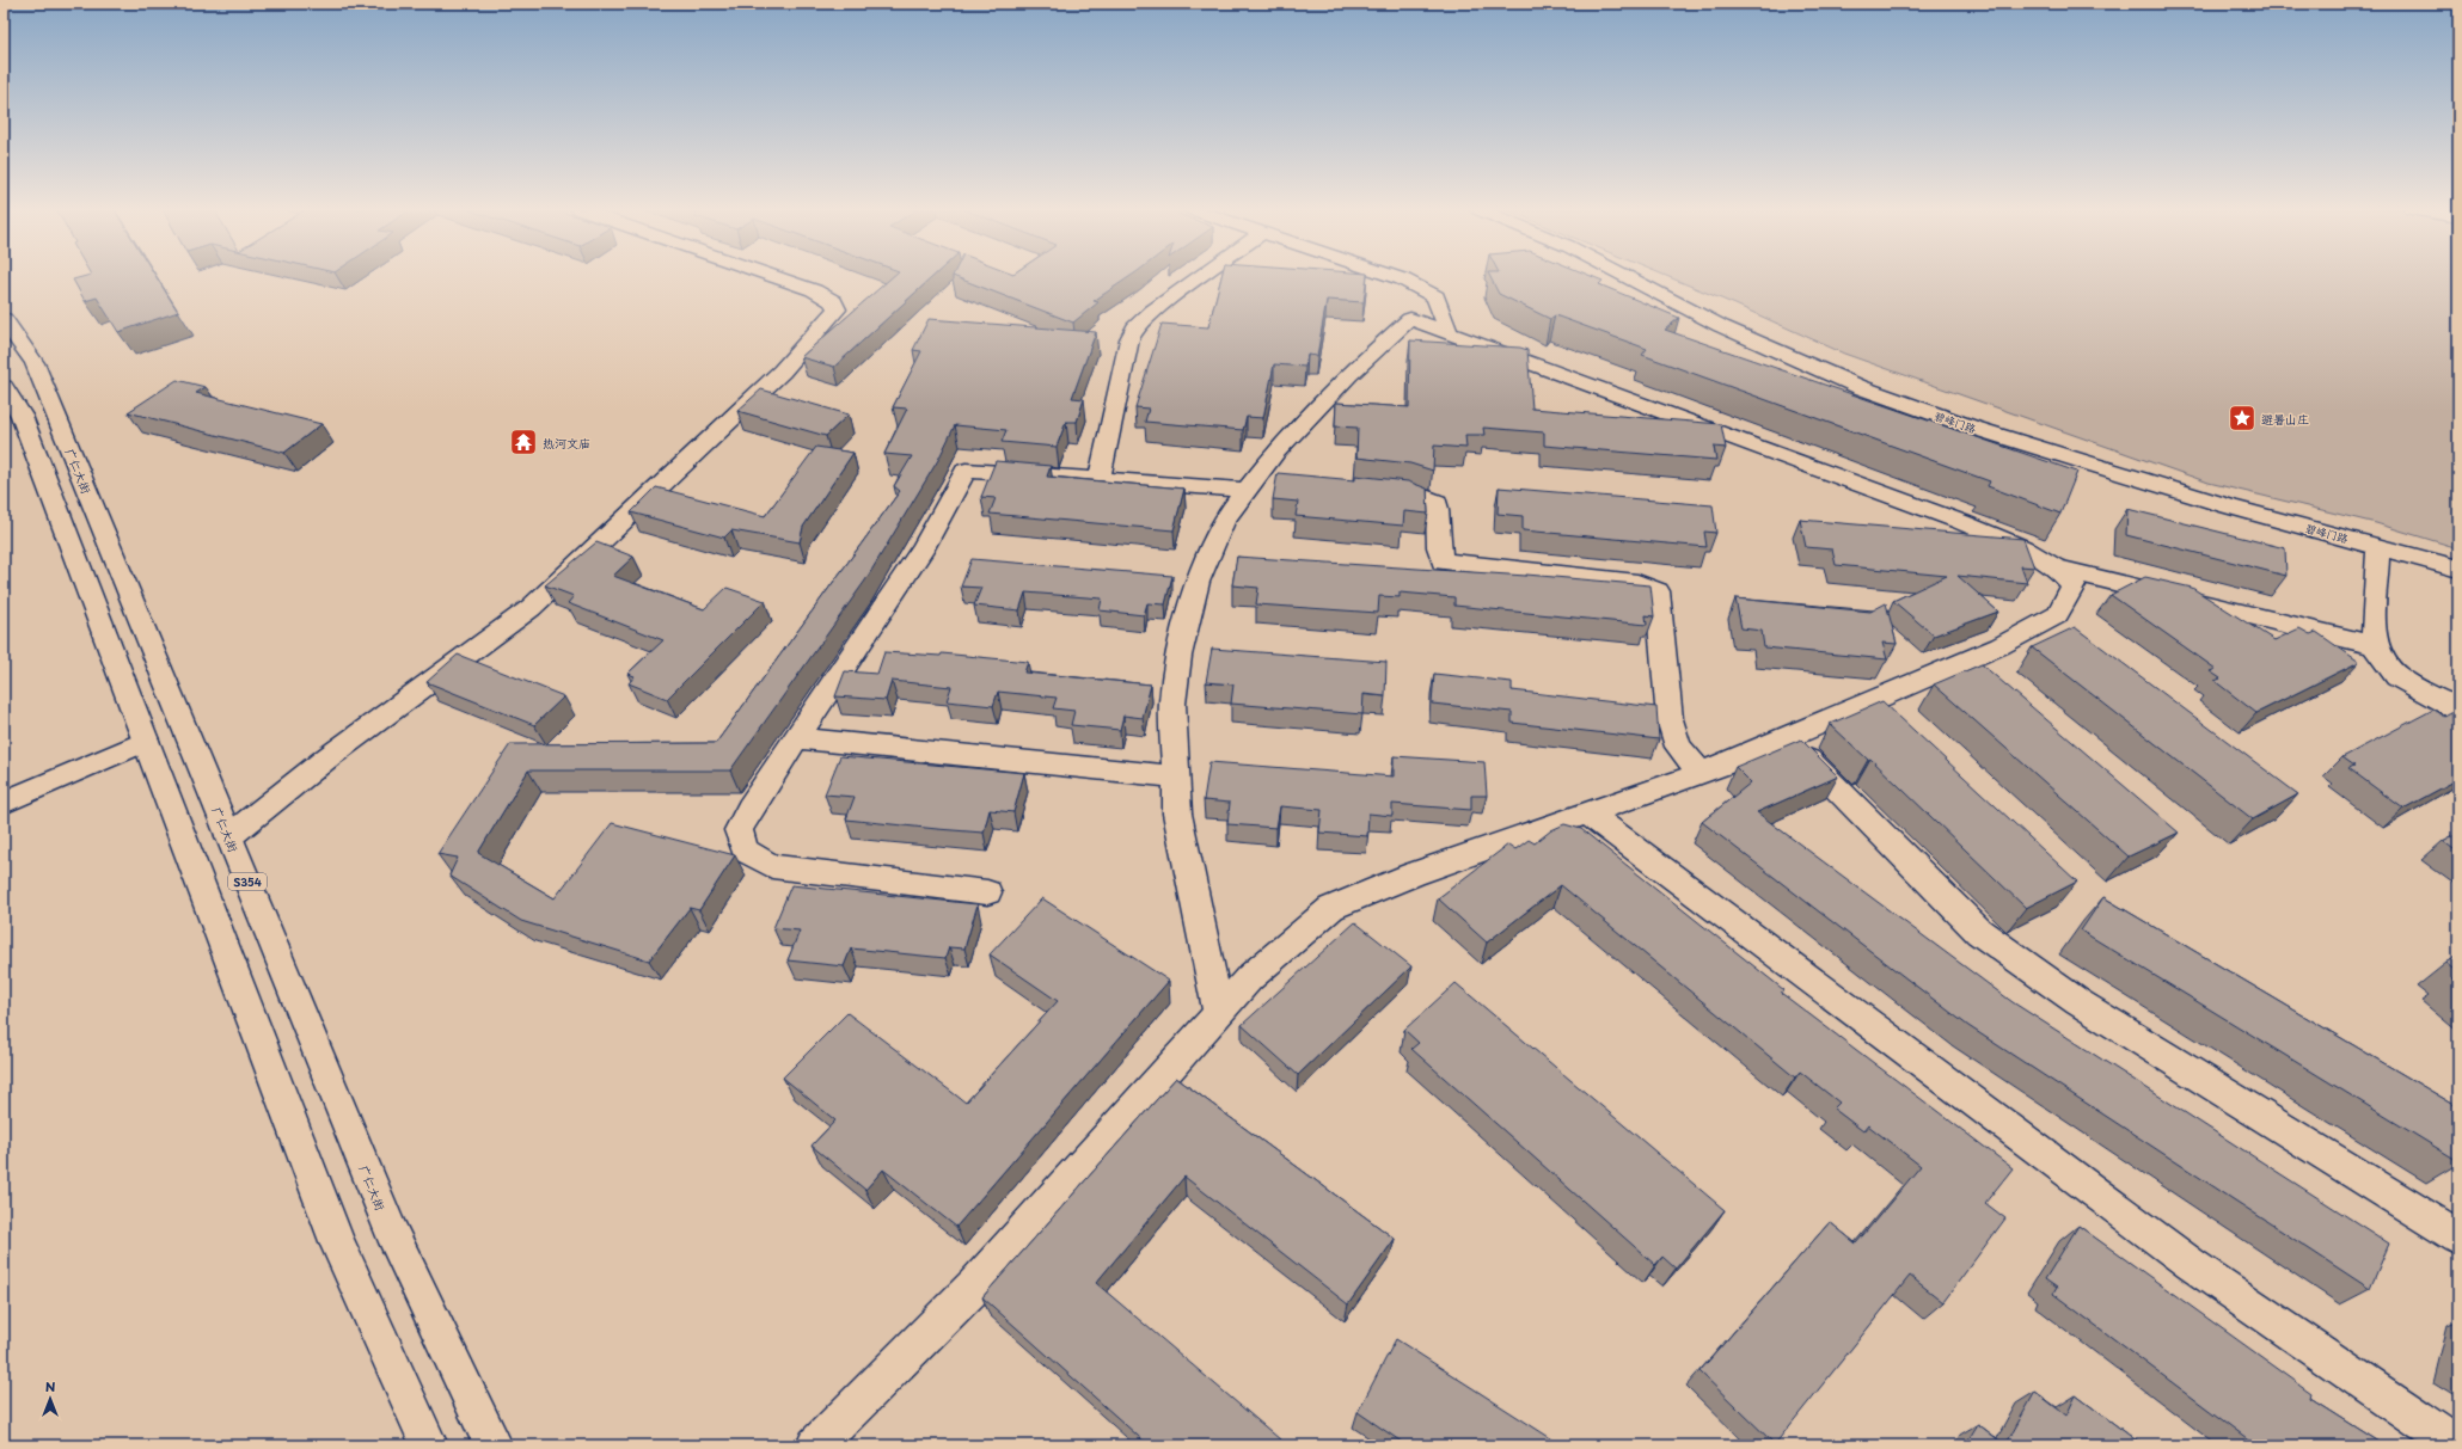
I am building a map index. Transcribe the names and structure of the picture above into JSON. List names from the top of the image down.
{
  "streets": {
    "street": ["碧峰门路", "广仁大街", "S354"]
  },
  "places": {
    "place": ["避暑山庄"],
    "temple": ["热河文庙"]
  },
  "north": "top"
}
